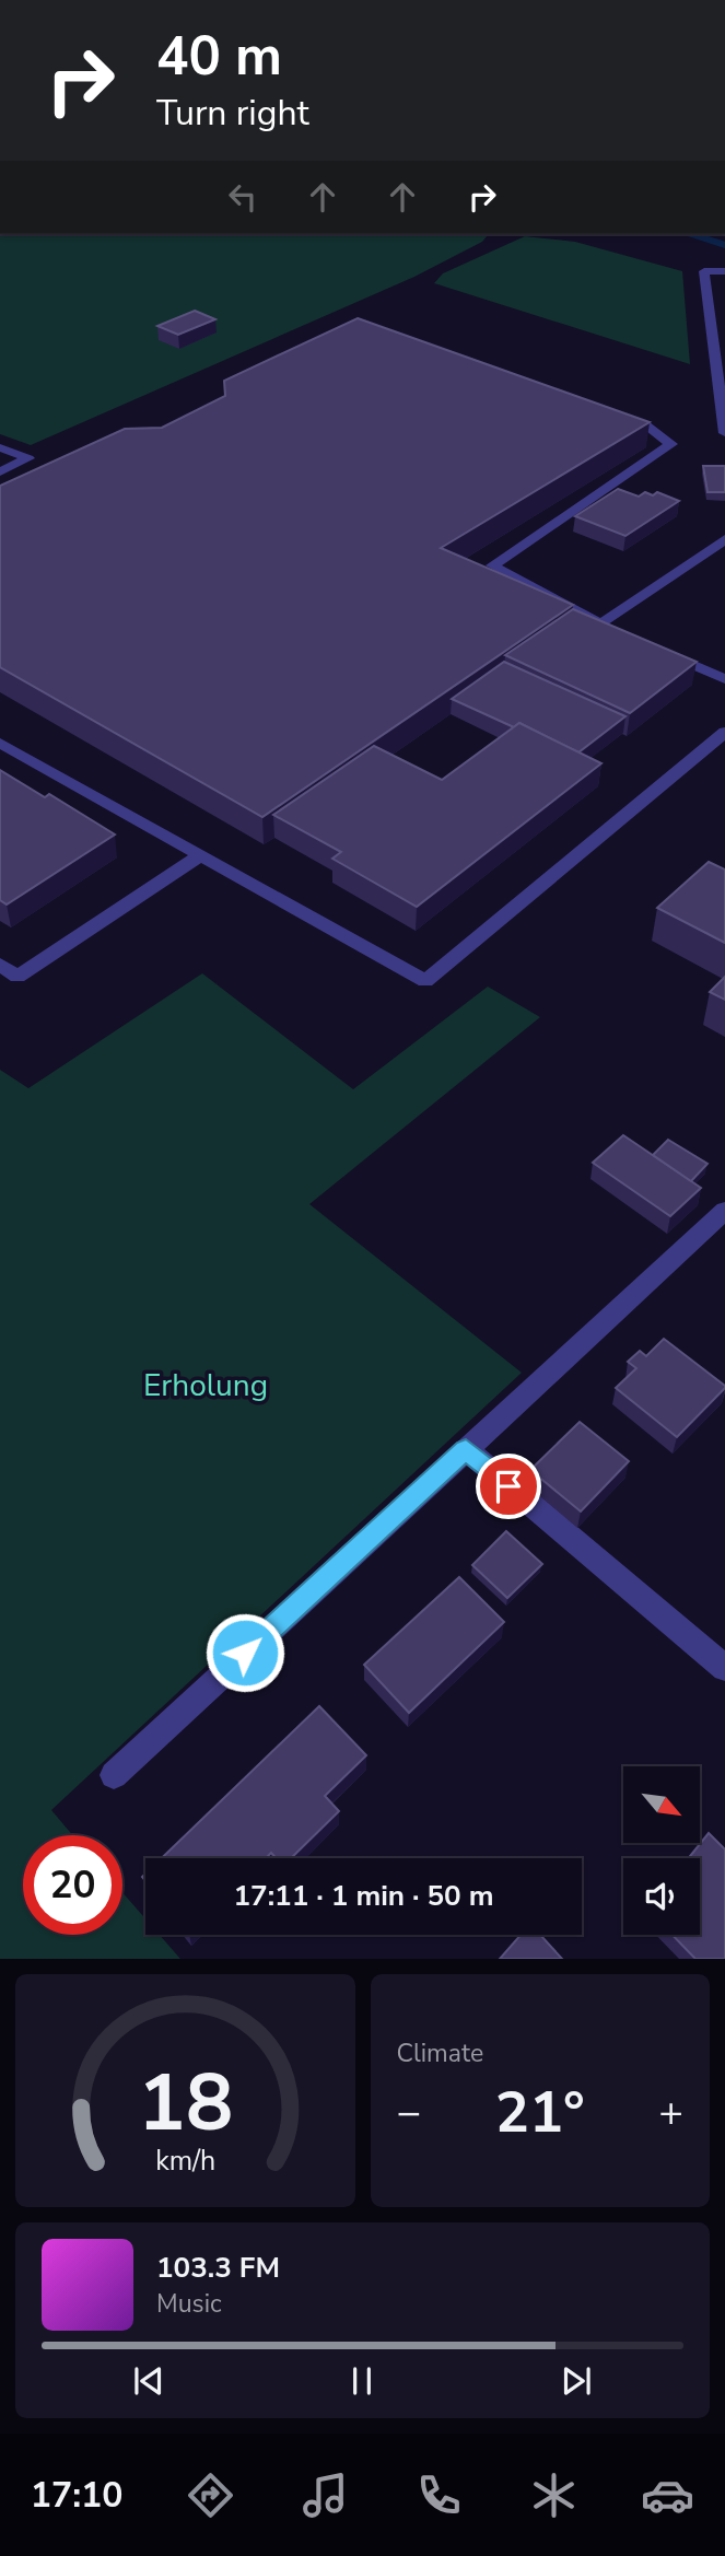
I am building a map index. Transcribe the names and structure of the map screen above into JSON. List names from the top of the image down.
{
  "parks": ["Erholung"],
  "north": "bottom right",
  "page": {
    "turn": ["40 m", "Turn right"],
    "limit": "20",
    "trip": "17:11 · 1 min · 50 m",
    "tile": "Climate",
    "heat": ["−", "21°", "+"],
    "song": ["103.3 FM", "Music"],
    "tabs": "17:10",
    "gauge": ["18", "km/h"]
  }
}
